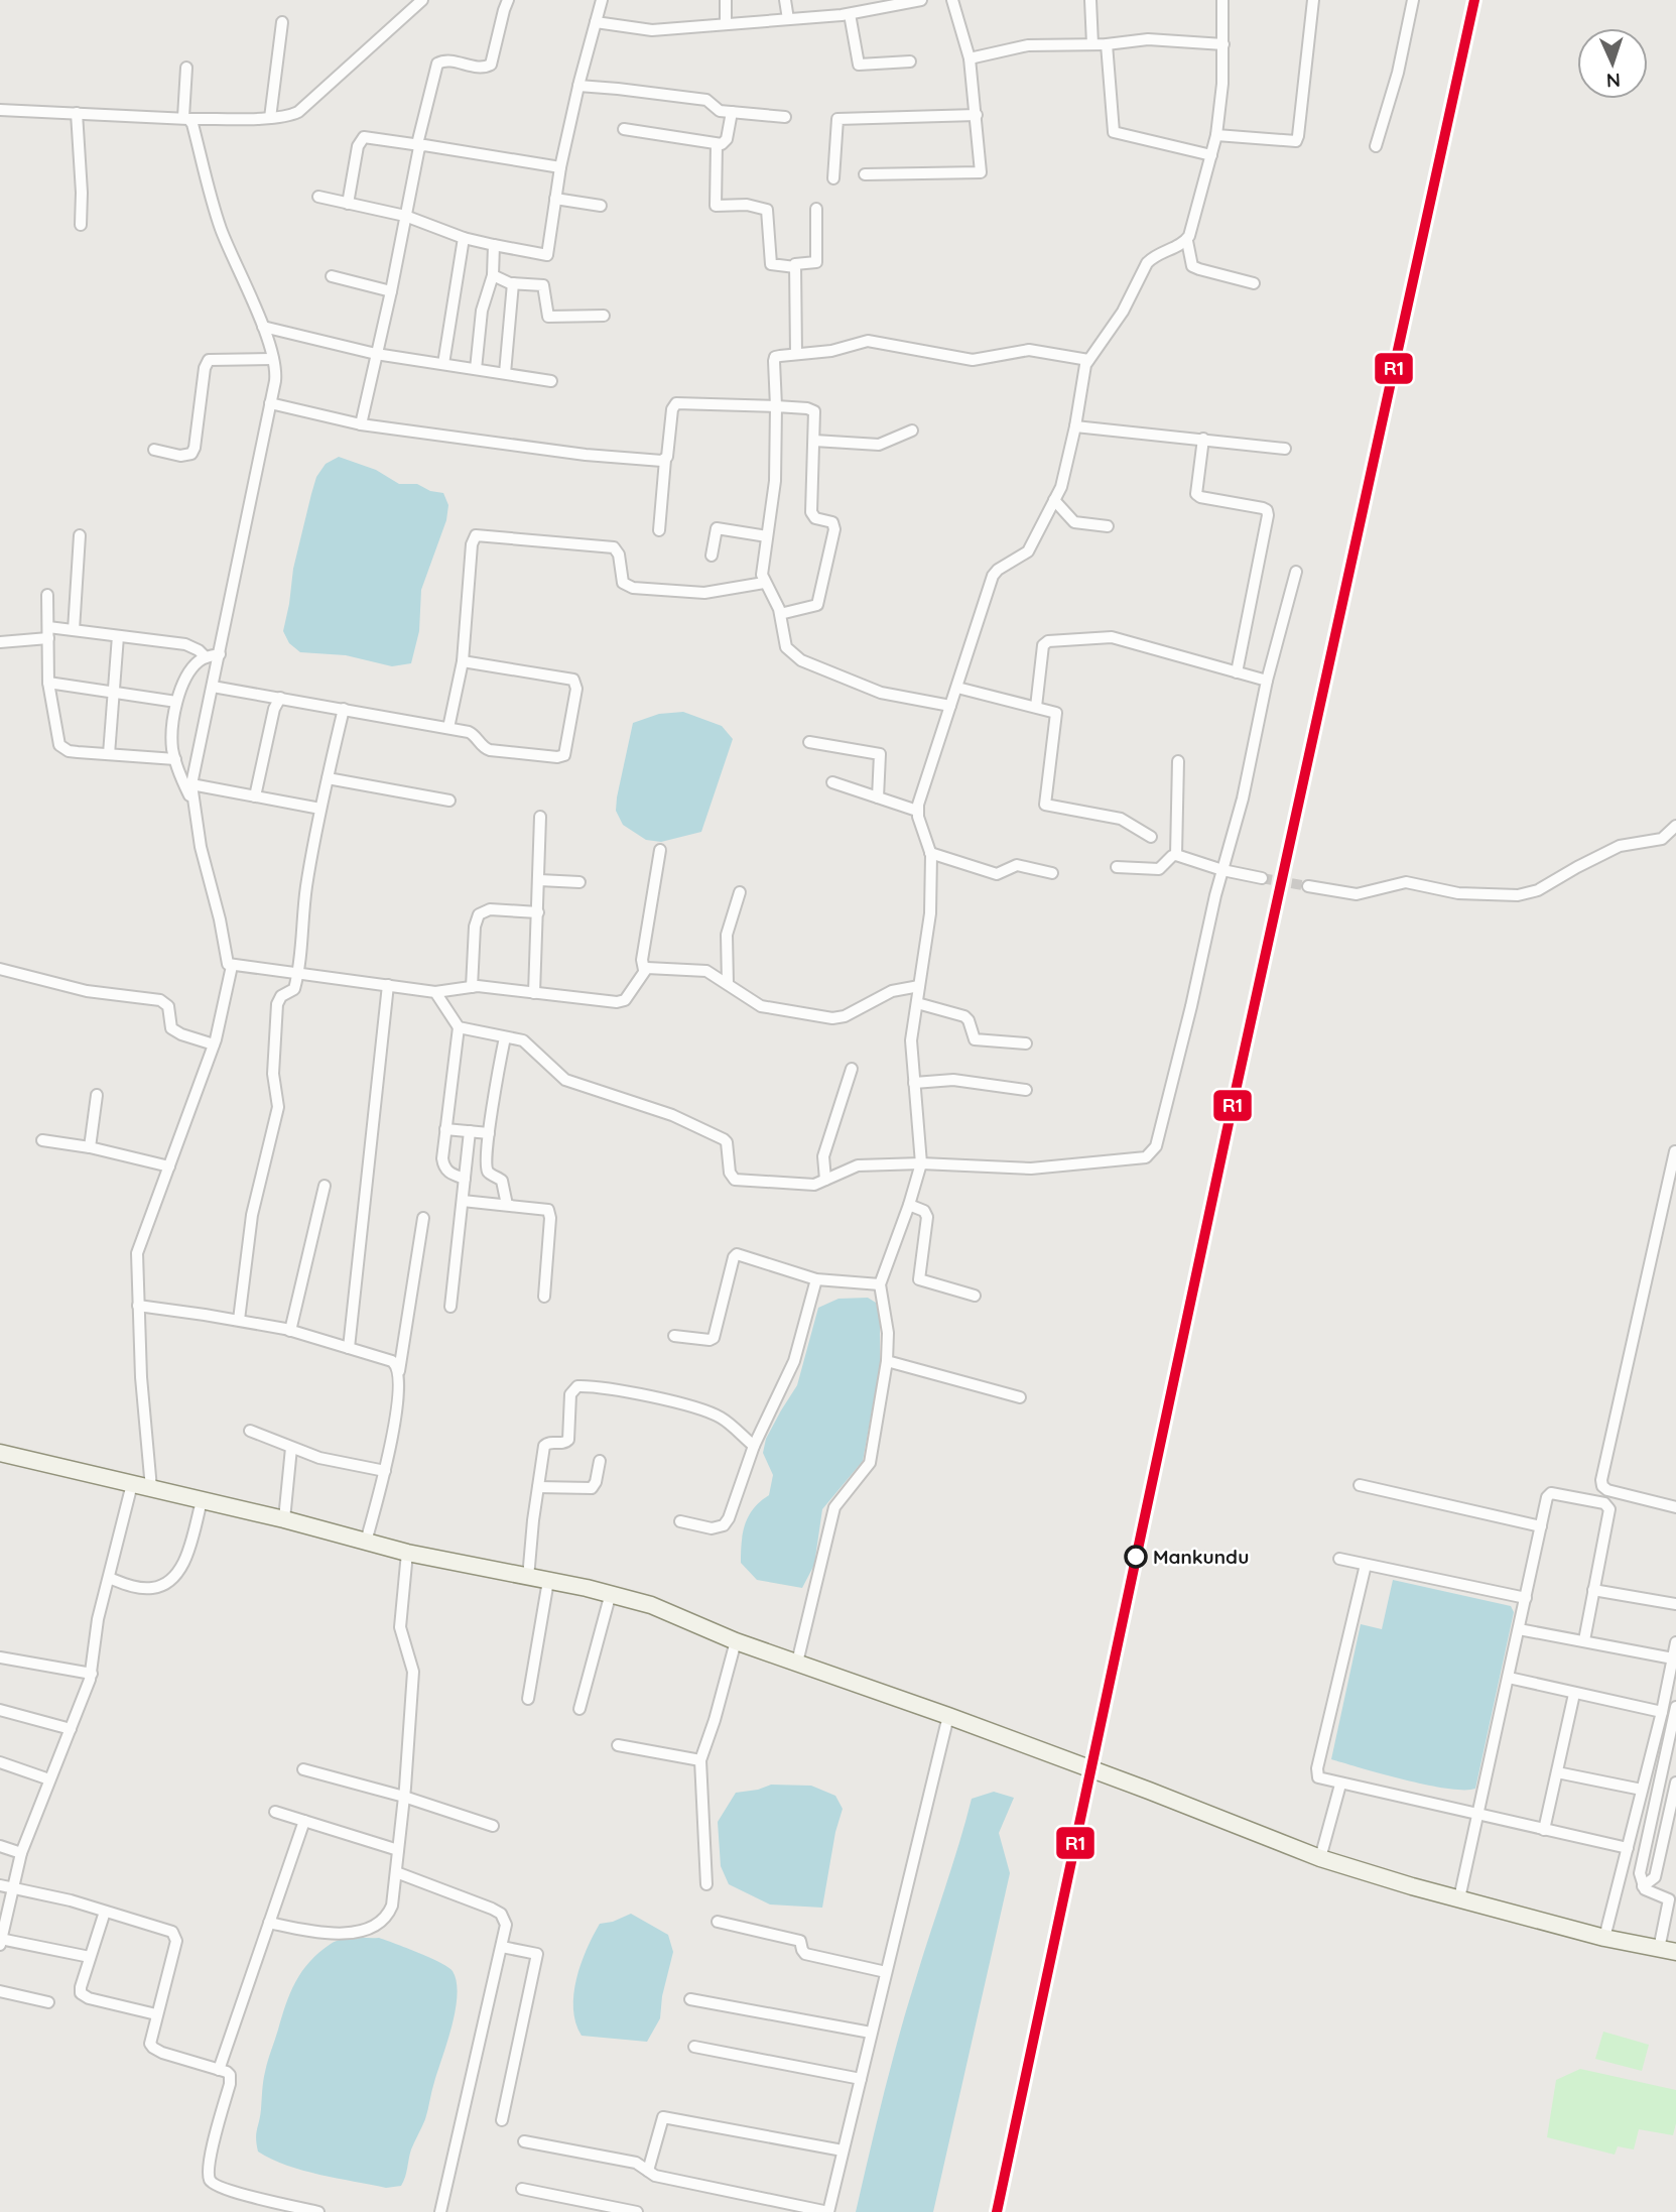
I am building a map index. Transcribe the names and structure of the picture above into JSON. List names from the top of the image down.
{
  "places": ["Mankundu"],
  "lines": ["transit line R1"],
  "north": "bottom"
}
